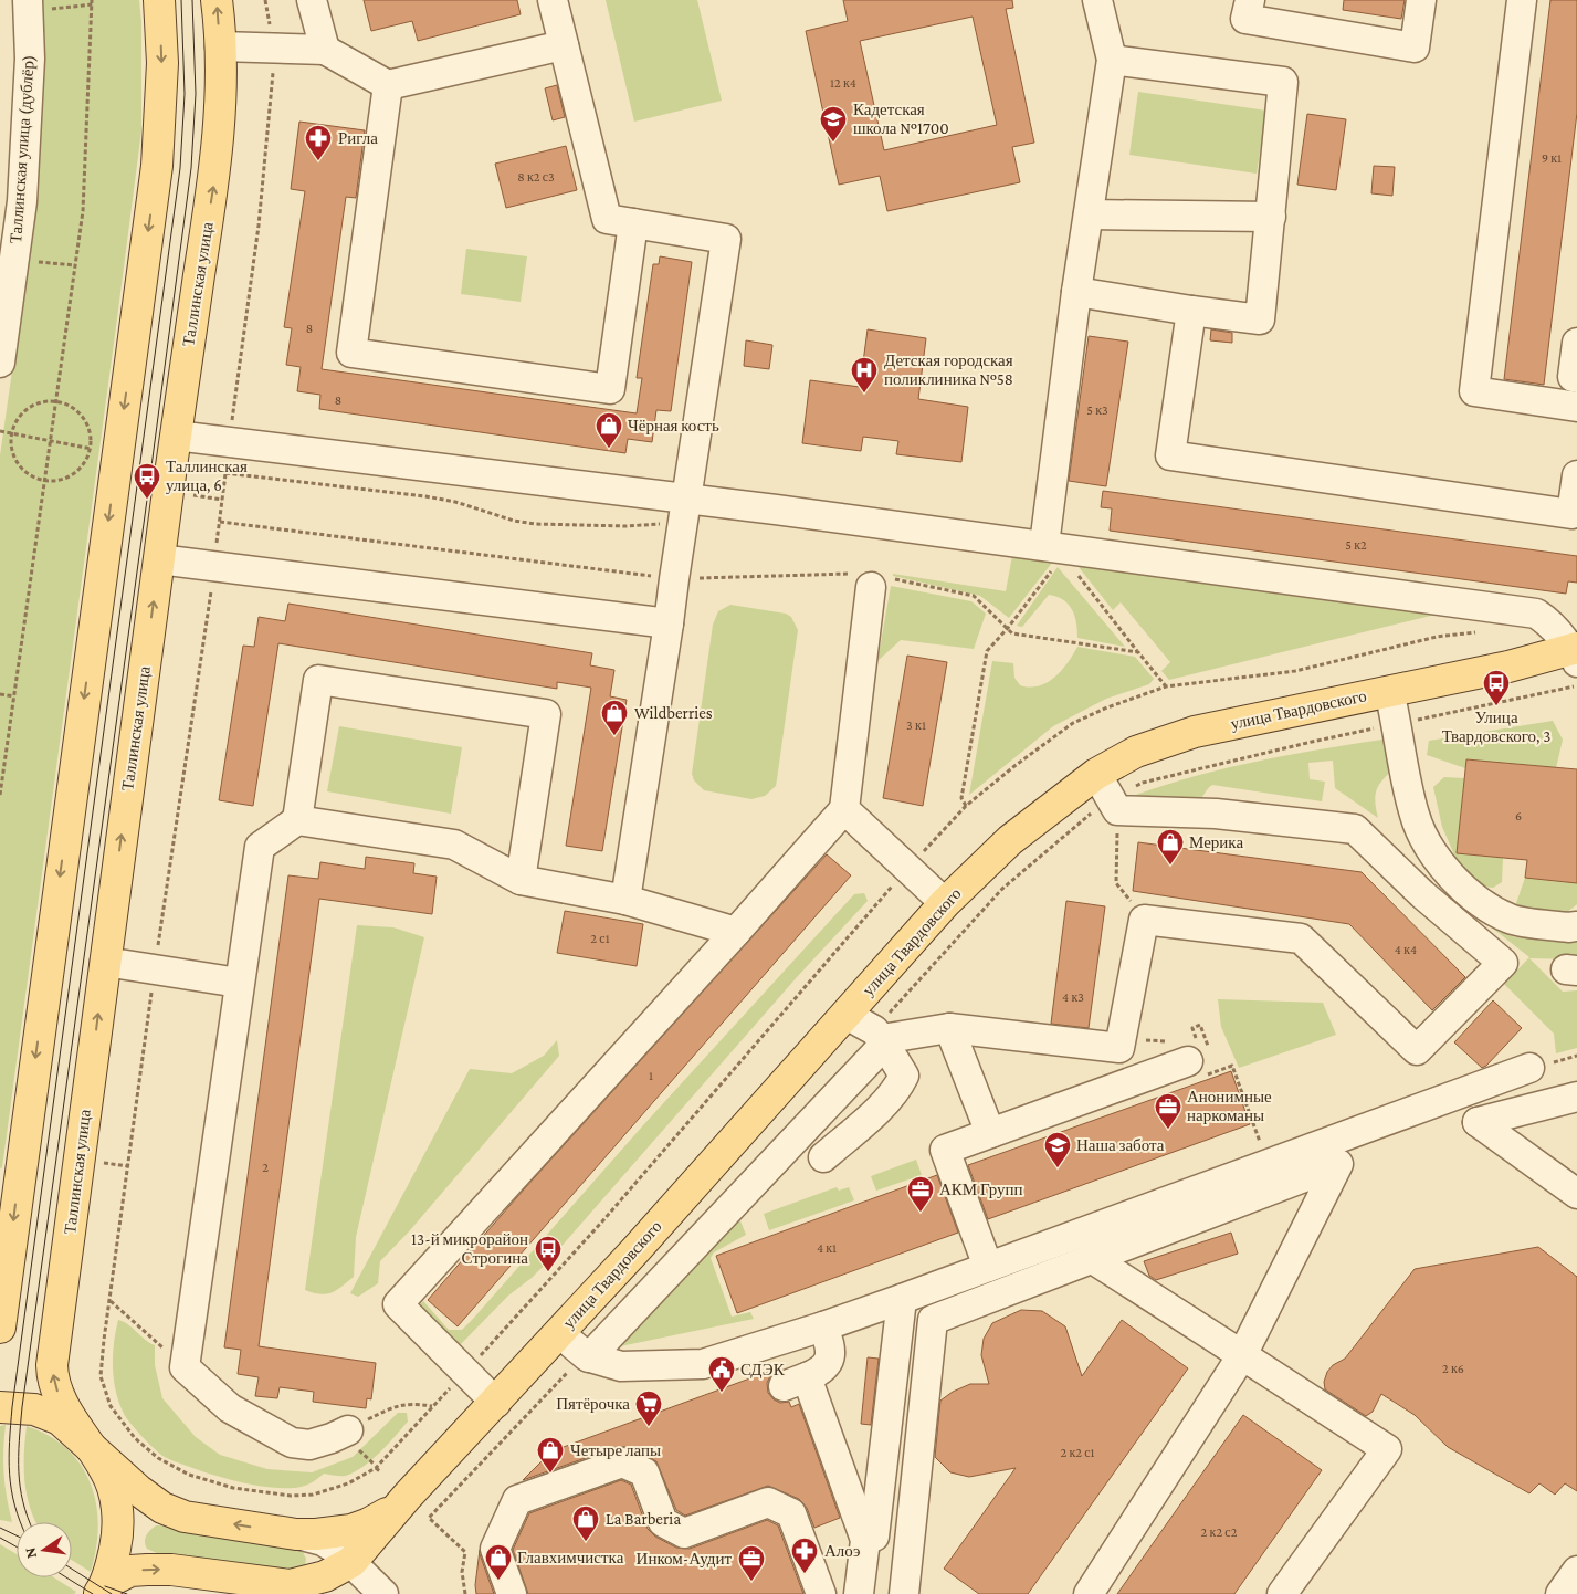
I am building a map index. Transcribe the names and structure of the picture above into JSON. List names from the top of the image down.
{
  "streets": {
    "main road": ["Таллинская улица", "улица Твардовского"],
    "street": ["Таллинская улица (дублёр)"]
  },
  "crossings": [
    ["Таллинская улица", "улица Твардовского"]
  ],
  "places": {
    "school or university": ["Кадетская школа №1700", "Наша забота"],
    "pharmacy": ["Ригла", "Алоэ"],
    "hospital": ["Детская городская поликлиника №58"],
    "shop": [
      "Чёрная кость",
      "Wildberries",
      "Мерика",
      "Четыре лапы",
      "La Barberia",
      "Главхимчистка"
    ],
    "bus stop": ["Таллинская улица, 6", "Улица Твардовского, 3", "13-й микрорайон Строгина"],
    "office": ["Анонимные наркоманы", "АКМ Групп", "Инком-Аудит"],
    "public building": ["СДЭК"],
    "supermarket": ["Пятёрочка"]
  },
  "house_numbers": [
    "12 к4",
    "9 к1",
    "8 к2 с3",
    "8",
    "8",
    "5 к3",
    "5 к2",
    "3 к1",
    "6",
    "2 с1",
    "4 к4",
    "4 к3",
    "1",
    "2",
    "4 к1",
    "2 к6",
    "2 к2 с1",
    "2 к2 с2"
  ],
  "north": "left"
}
